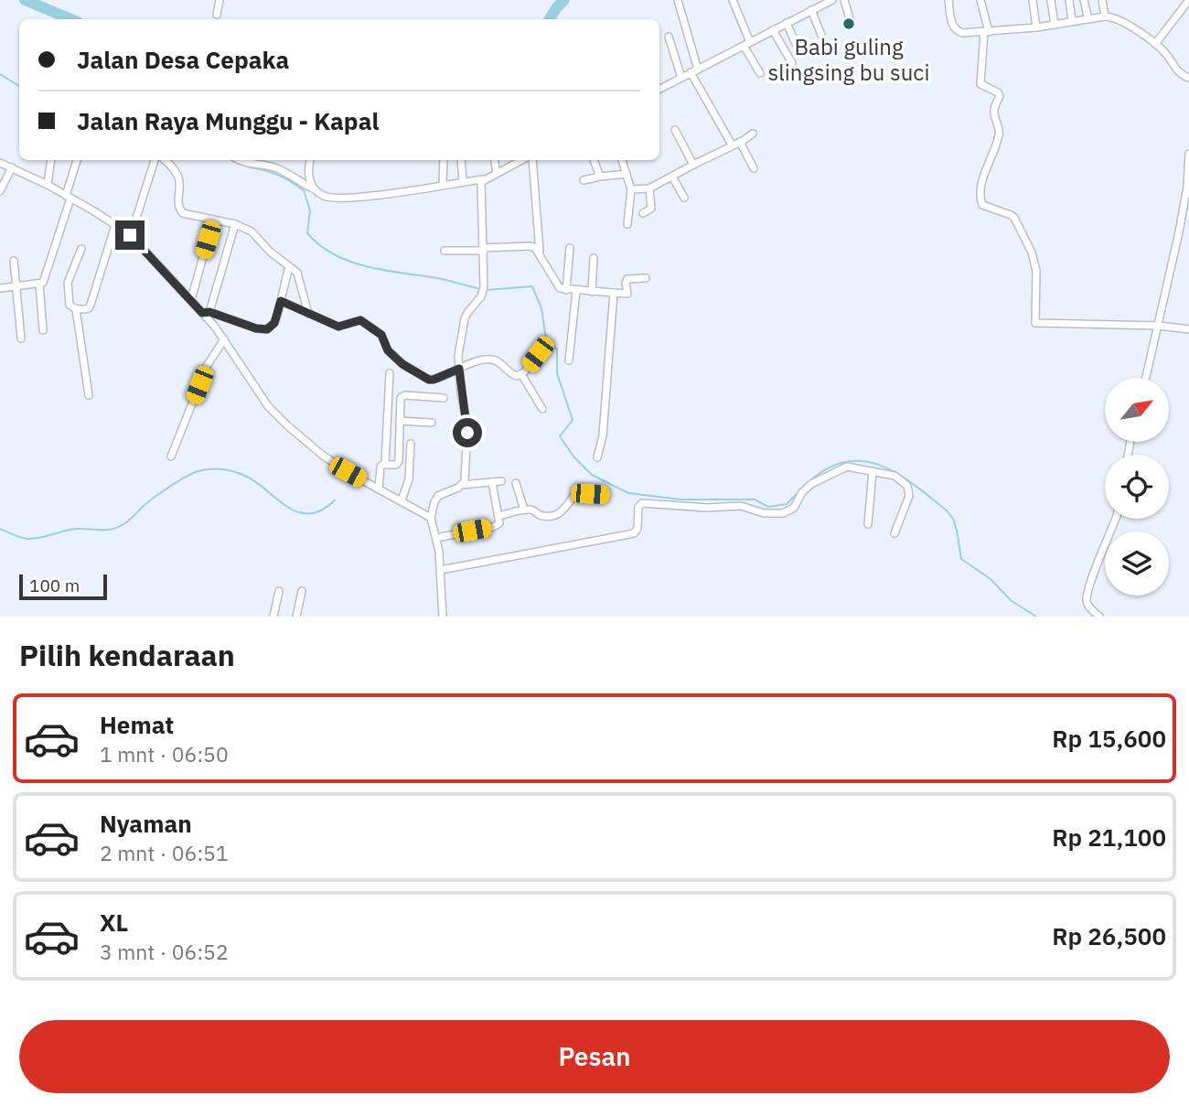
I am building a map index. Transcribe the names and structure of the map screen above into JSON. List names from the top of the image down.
{
  "places": ["Babi guling slingsing bu suci"],
  "scale_bar": "100 m",
  "north": "top right",
  "page": {
    "banner": ["Jalan Desa Cepaka", "Jalan Raya Munggu - Kapal"],
    "scale": "100 m",
    "heading": "Pilih kendaraan",
    "list": [
      {
        "name": "Hemat",
        "note": "1 mnt · 06:50",
        "value": "Rp 15,600"
      },
      {
        "name": "Nyaman",
        "note": "2 mnt · 06:51",
        "value": "Rp 21,100"
      },
      {
        "name": "XL",
        "note": "3 mnt · 06:52",
        "value": "Rp 26,500"
      }
    ],
    "buttons": "Pesan"
  }
}
